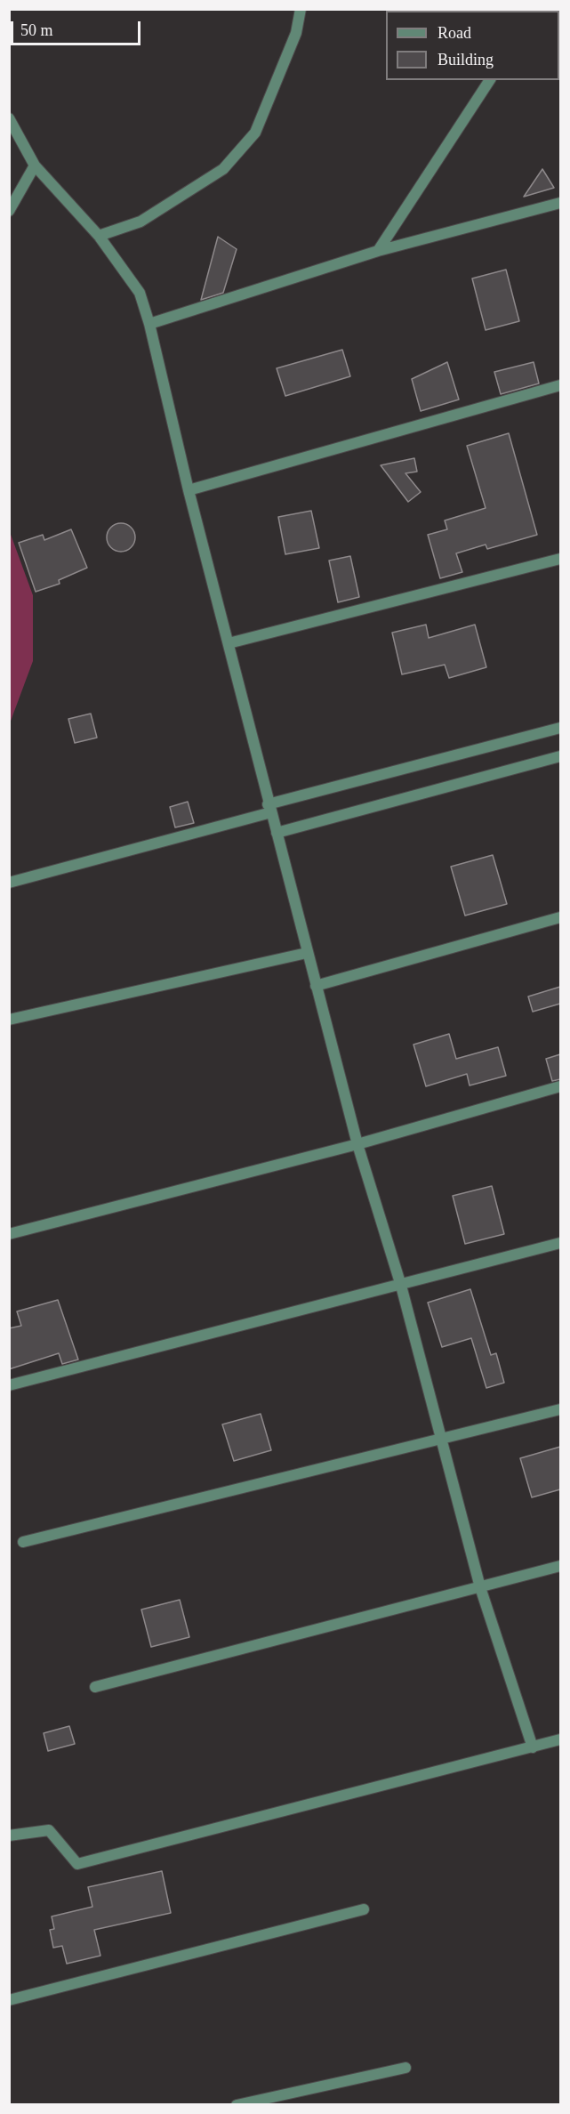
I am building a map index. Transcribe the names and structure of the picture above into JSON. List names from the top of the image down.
{
  "legend": ["Road", "Building"],
  "scale_bar": "50 m"
}
